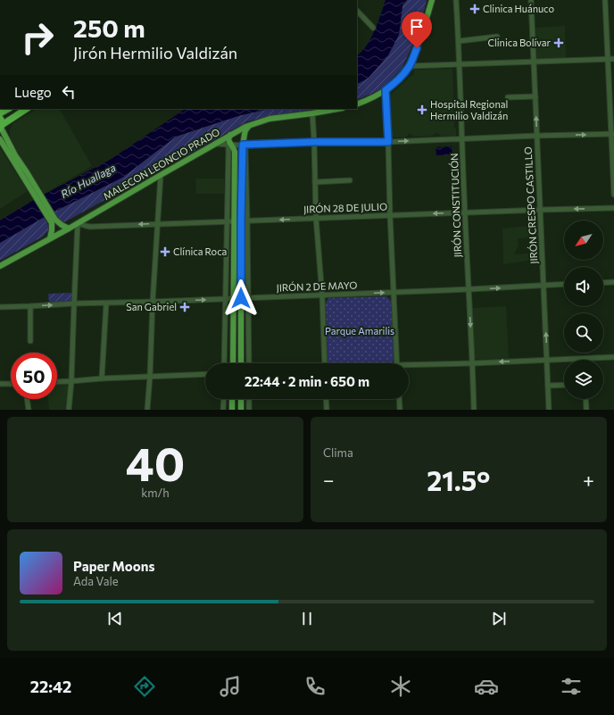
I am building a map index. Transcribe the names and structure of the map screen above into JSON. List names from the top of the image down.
{
  "streets": {
    "main road": ["MALECON LEONCIO PRADO"],
    "street": [
      "JIRÓN CONSTITUCIÓN",
      "JIRÓN CRESPO CASTILLO",
      "JIRÓN 28 DE JULIO",
      "JIRÓN 2 DE MAYO"
    ]
  },
  "crossings": [
    ["MALECON LEONCIO PRADO", "JIRÓN 28 DE JULIO"],
    ["JIRÓN CONSTITUCIÓN", "JIRÓN 28 DE JULIO"],
    ["JIRÓN CONSTITUCIÓN", "JIRÓN 2 DE MAYO"],
    ["JIRÓN CRESPO CASTILLO", "JIRÓN 28 DE JULIO"],
    ["JIRÓN CRESPO CASTILLO", "JIRÓN 2 DE MAYO"]
  ],
  "one_way": ["JIRÓN 28 DE JULIO", "JIRÓN 2 DE MAYO"],
  "water": ["Río Huallaga"],
  "parks": ["Parque Amarilis"],
  "places": {
    "health": [
      "Clinica Huánuco",
      "Clinica Bolívar",
      "Hospital Regional Hermilio Valdizán",
      "Clínica Roca",
      "San Gabriel"
    ]
  },
  "north": "bottom left",
  "page": {
    "turn": ["250 m", "Jirón Hermilio Valdizán"],
    "then": "Luego",
    "limit": "50",
    "trip": "22:44 · 2 min · 650 m",
    "tile": [
      ["40", "km/h"],
      "Clima"
    ],
    "heat": ["−", "21.5°", "+"],
    "song": ["Paper Moons", "Ada Vale"],
    "tabs": "22:42"
  }
}
